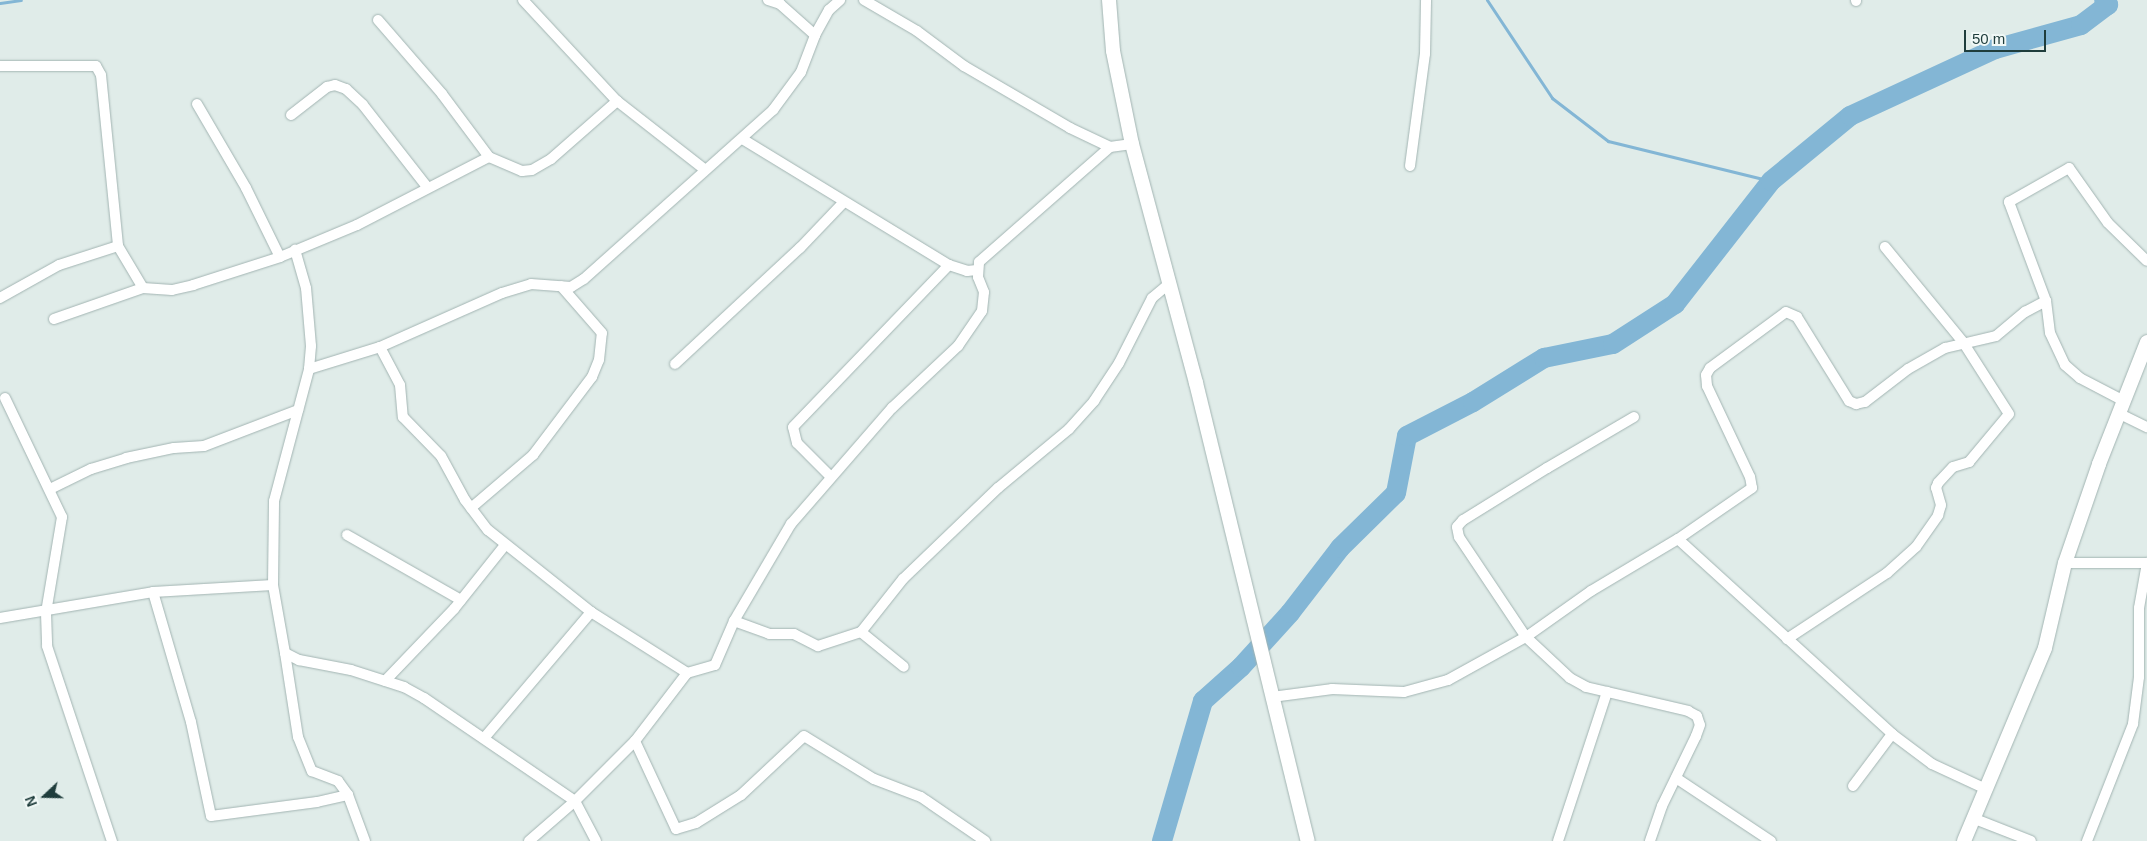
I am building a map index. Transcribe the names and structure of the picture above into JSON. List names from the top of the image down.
{
  "scale_bar": "50 m",
  "north": "left"
}
